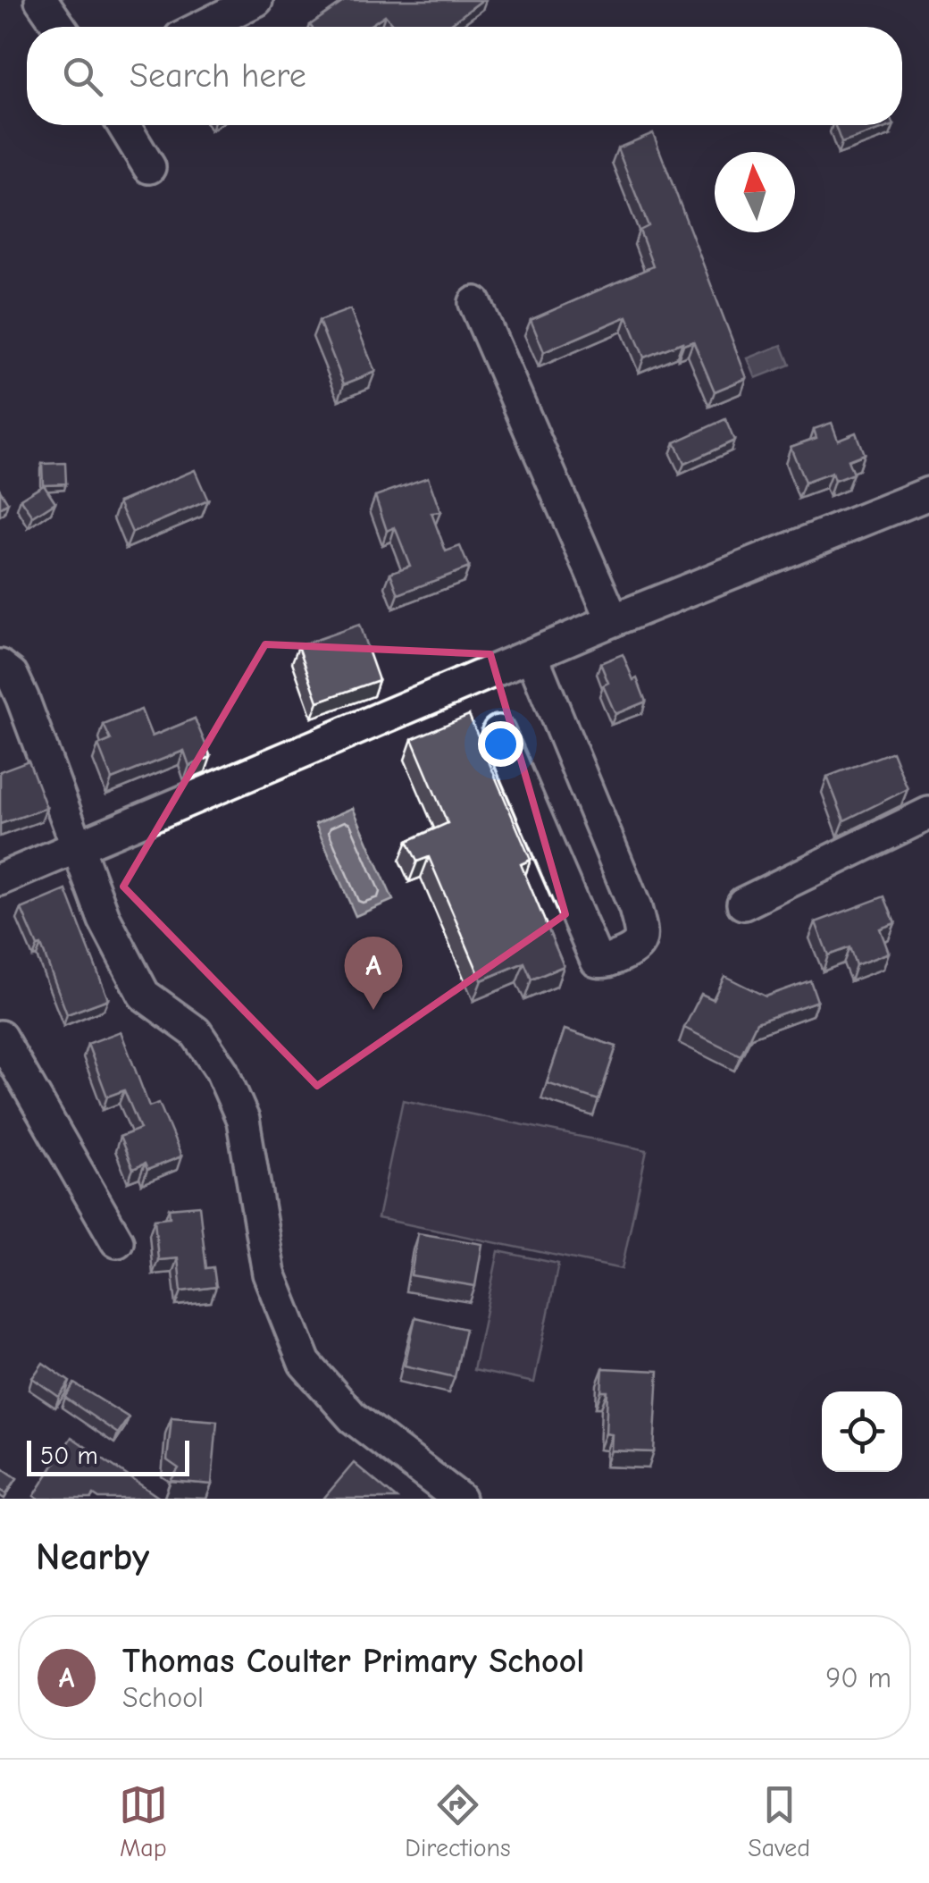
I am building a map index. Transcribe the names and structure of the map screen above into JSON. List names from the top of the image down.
{
  "scale_bar": "50 m",
  "north": "top",
  "page": {
    "search": "Search here",
    "pins": "A",
    "scale": "50 m",
    "heading": "Nearby",
    "list": [
      {
        "mark": "A",
        "name": "Thomas Coulter Primary School",
        "note": "School",
        "value": "90 m"
      }
    ],
    "nav": ["Map", "Directions", "Saved"]
  }
}
